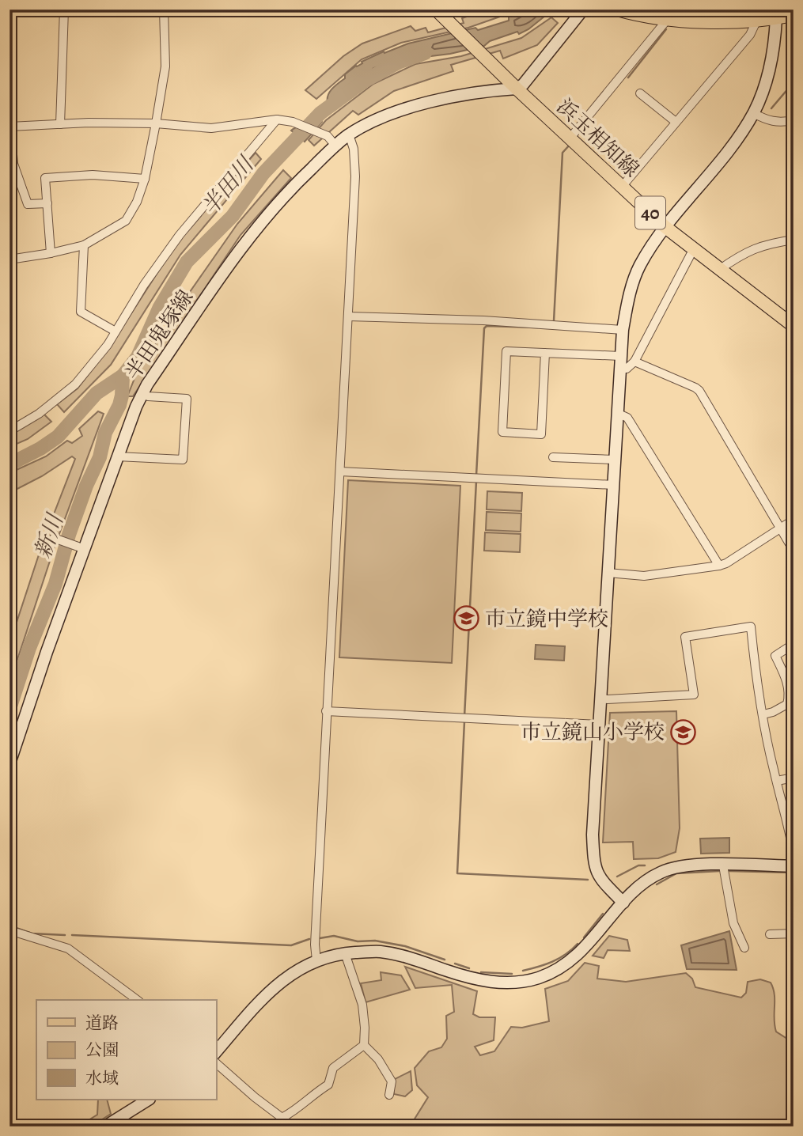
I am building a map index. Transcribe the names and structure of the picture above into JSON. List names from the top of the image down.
{
  "streets": {
    "main road": ["浜玉相知線", "40"],
    "street": ["半田鬼塚線"]
  },
  "crossings": [
    ["浜玉相知線", "半田鬼塚線"]
  ],
  "water": ["半田川", "新川"],
  "places": {
    "school or university": ["市立鏡中学校", "市立鏡山小学校"]
  },
  "legend": ["道路", "公園", "水域"]
}
